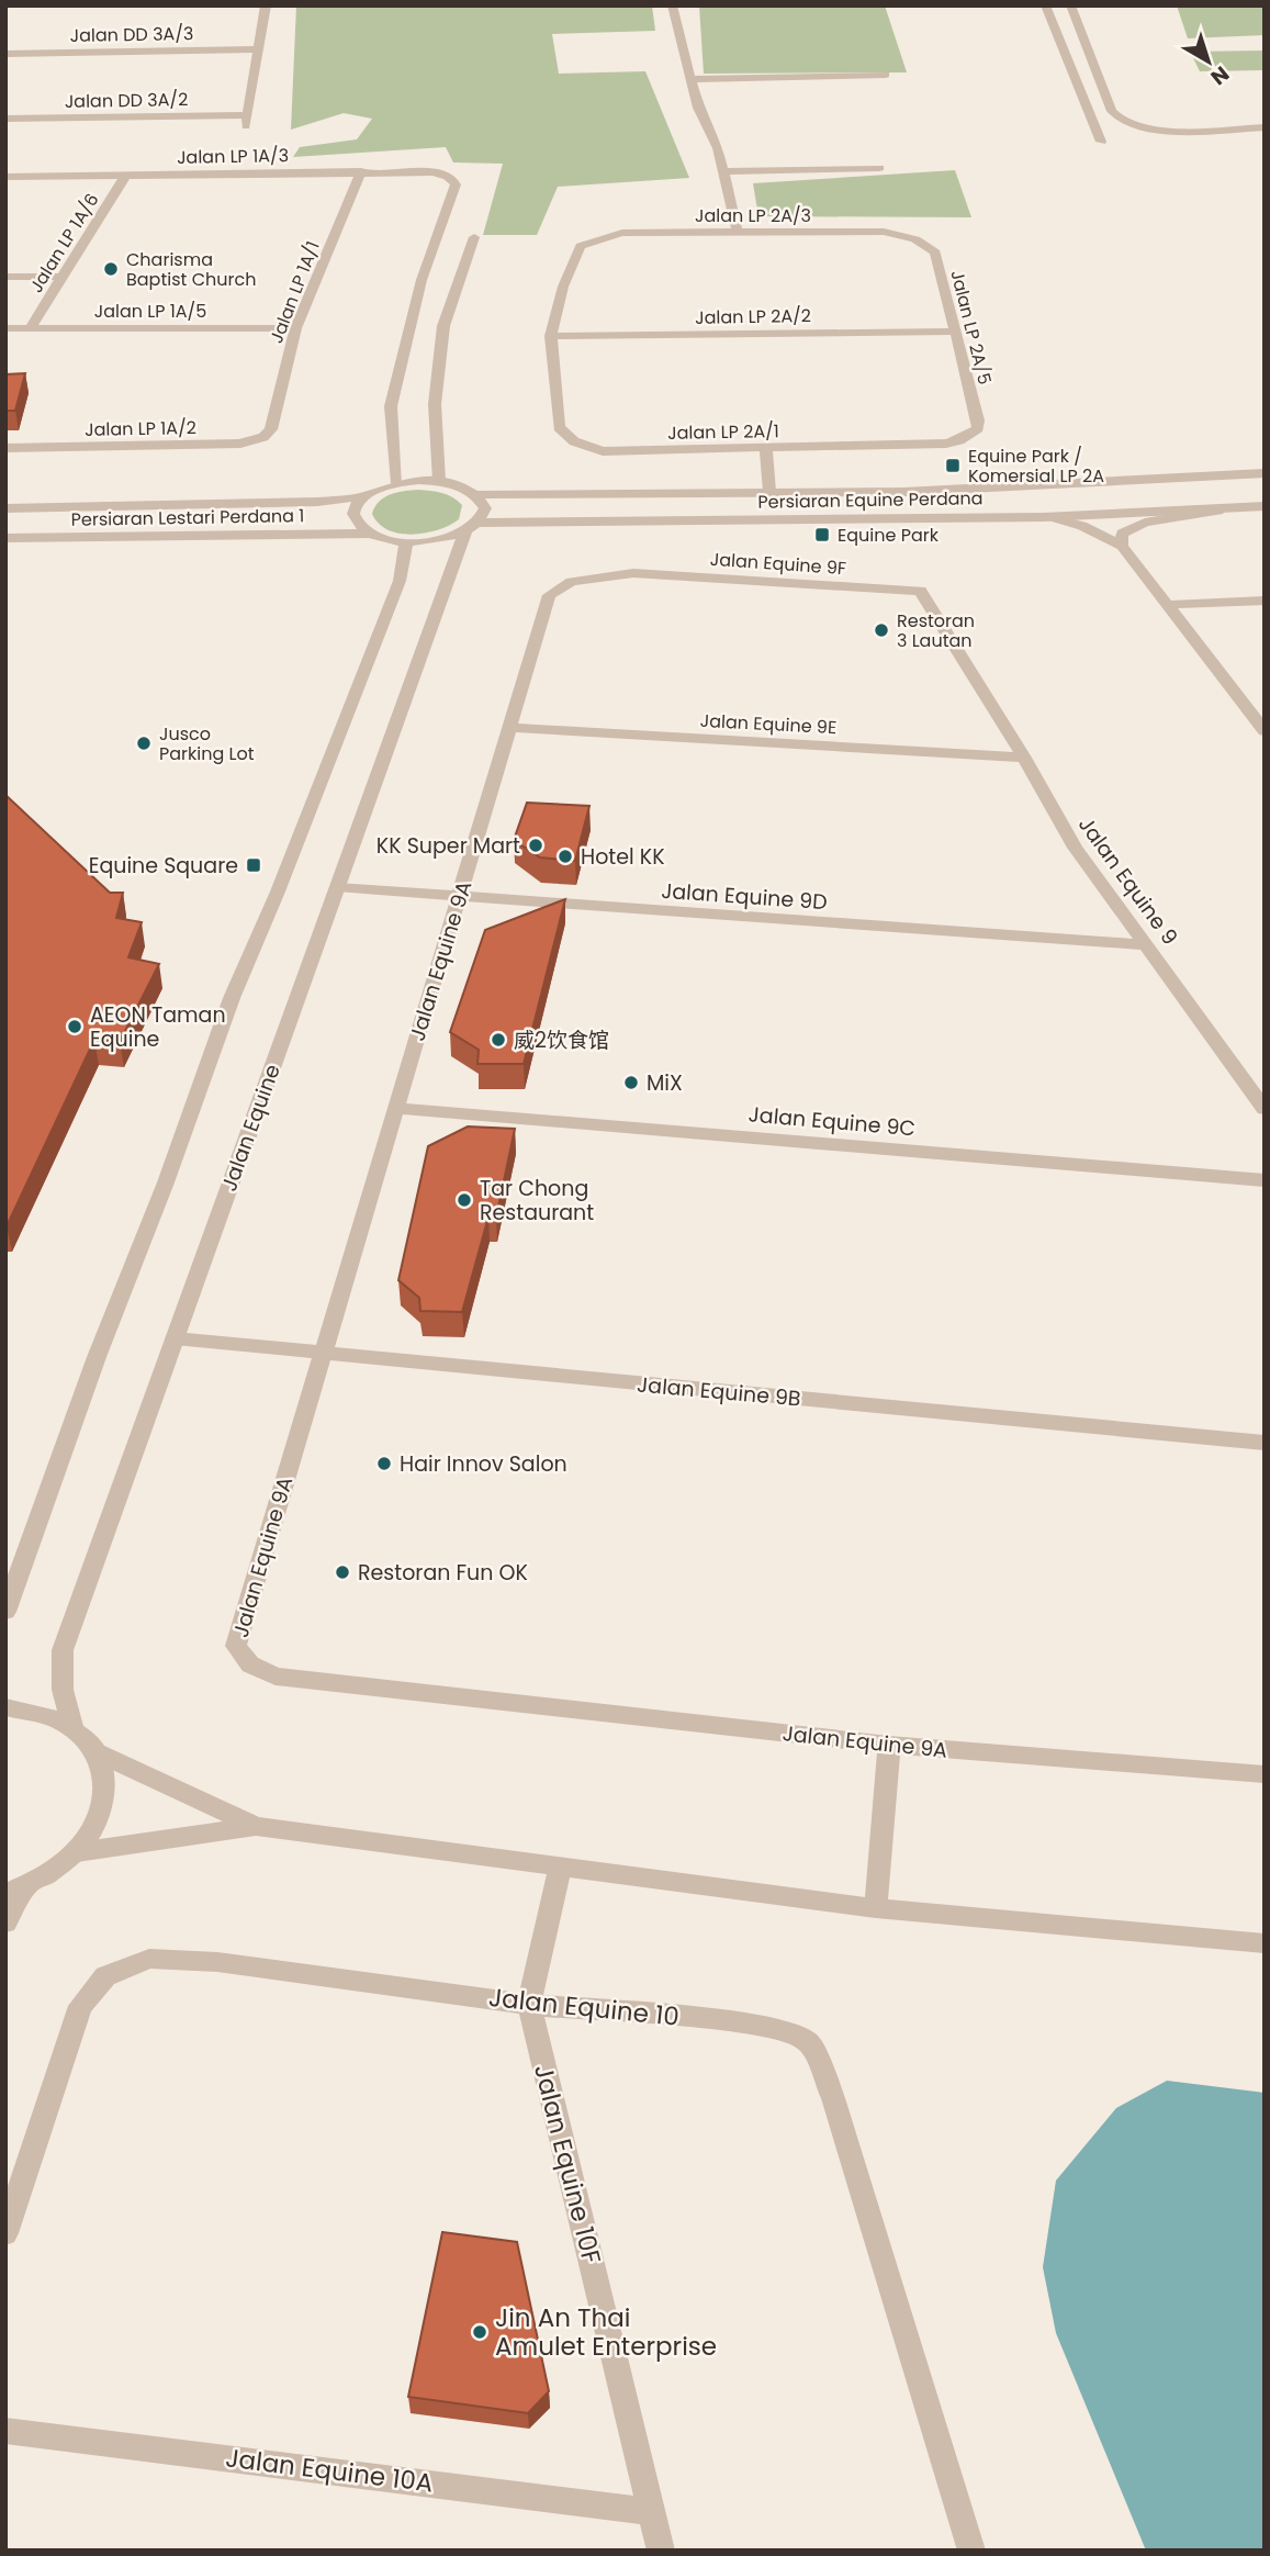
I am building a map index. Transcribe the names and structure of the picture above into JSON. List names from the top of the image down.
{
  "streets": {
    "street": [
      "Jalan DD 3A/3",
      "Jalan DD 3A/2",
      "Jalan LP 1A/3",
      "Jalan LP 2A/3",
      "Jalan LP 1A/6",
      "Jalan LP 1A/1",
      "Jalan LP 1A/5",
      "Jalan LP 2A/2",
      "Jalan LP 2A/5",
      "Jalan LP 1A/2",
      "Jalan LP 2A/1",
      "Persiaran Equine Perdana",
      "Persiaran Lestari Perdana 1",
      "Jalan Equine 9F",
      "Jalan Equine 9E",
      "Jalan Equine 9",
      "Jalan Equine 9D",
      "Jalan Equine 9A",
      "Jalan Equine 9C",
      "Jalan Equine",
      "Jalan Equine 9B",
      "Jalan Equine 10",
      "Jalan Equine 10F",
      "Jalan Equine 10A"
    ]
  },
  "crossings": [
    ["Jalan DD 3A/3", "Jalan DD 3A/2"],
    ["Jalan LP 1A/3", "Jalan LP 1A/6"],
    ["Jalan LP 1A/3", "Jalan LP 1A/1"],
    ["Jalan LP 1A/3", "Persiaran Lestari Perdana 1"],
    ["Jalan LP 2A/3", "Jalan LP 2A/2"],
    ["Jalan LP 2A/3", "Jalan LP 2A/5"],
    ["Jalan LP 2A/3", "Jalan LP 2A/1"],
    ["Jalan LP 1A/6", "Jalan LP 1A/5"],
    ["Jalan LP 1A/1", "Jalan LP 1A/5"],
    ["Jalan LP 1A/1", "Jalan LP 1A/2"],
    ["Jalan LP 2A/2", "Jalan LP 2A/5"],
    ["Jalan LP 2A/2", "Jalan LP 2A/1"],
    ["Jalan LP 2A/5", "Jalan LP 2A/1"],
    ["Persiaran Equine Perdana", "Persiaran Lestari Perdana 1"],
    ["Persiaran Equine Perdana", "Jalan Equine"],
    ["Jalan Equine 9F", "Jalan Equine 9"],
    ["Jalan Equine 9F", "Jalan Equine 9A"],
    ["Jalan Equine 9E", "Jalan Equine 9"],
    ["Jalan Equine 9E", "Jalan Equine 9A"],
    ["Jalan Equine 9", "Jalan Equine 9D"],
    ["Jalan Equine 9D", "Jalan Equine 9A"],
    ["Jalan Equine 9D", "Jalan Equine"],
    ["Jalan Equine 9A", "Jalan Equine 9C"],
    ["Jalan Equine 9A", "Jalan Equine 9B"],
    ["Jalan Equine", "Jalan Equine 9B"],
    ["Jalan Equine 10", "Jalan Equine 10F"],
    ["Jalan Equine 10F", "Jalan Equine 10A"]
  ],
  "places": {
    "other": [
      "Charisma Baptist Church",
      "Restoran 3 Lautan",
      "Jusco Parking Lot",
      "KK Super Mart",
      "Hotel KK",
      "AEON Taman Equine",
      "威2饮食馆",
      "MiX",
      "Tar Chong Restaurant",
      "Hair Innov Salon",
      "Restoran Fun OK",
      "Jin An Thai Amulet Enterprise"
    ],
    "transit": ["Equine Park / Komersial LP 2A", "Equine Park", "Equine Square"]
  },
  "north": "bottom right"
}
